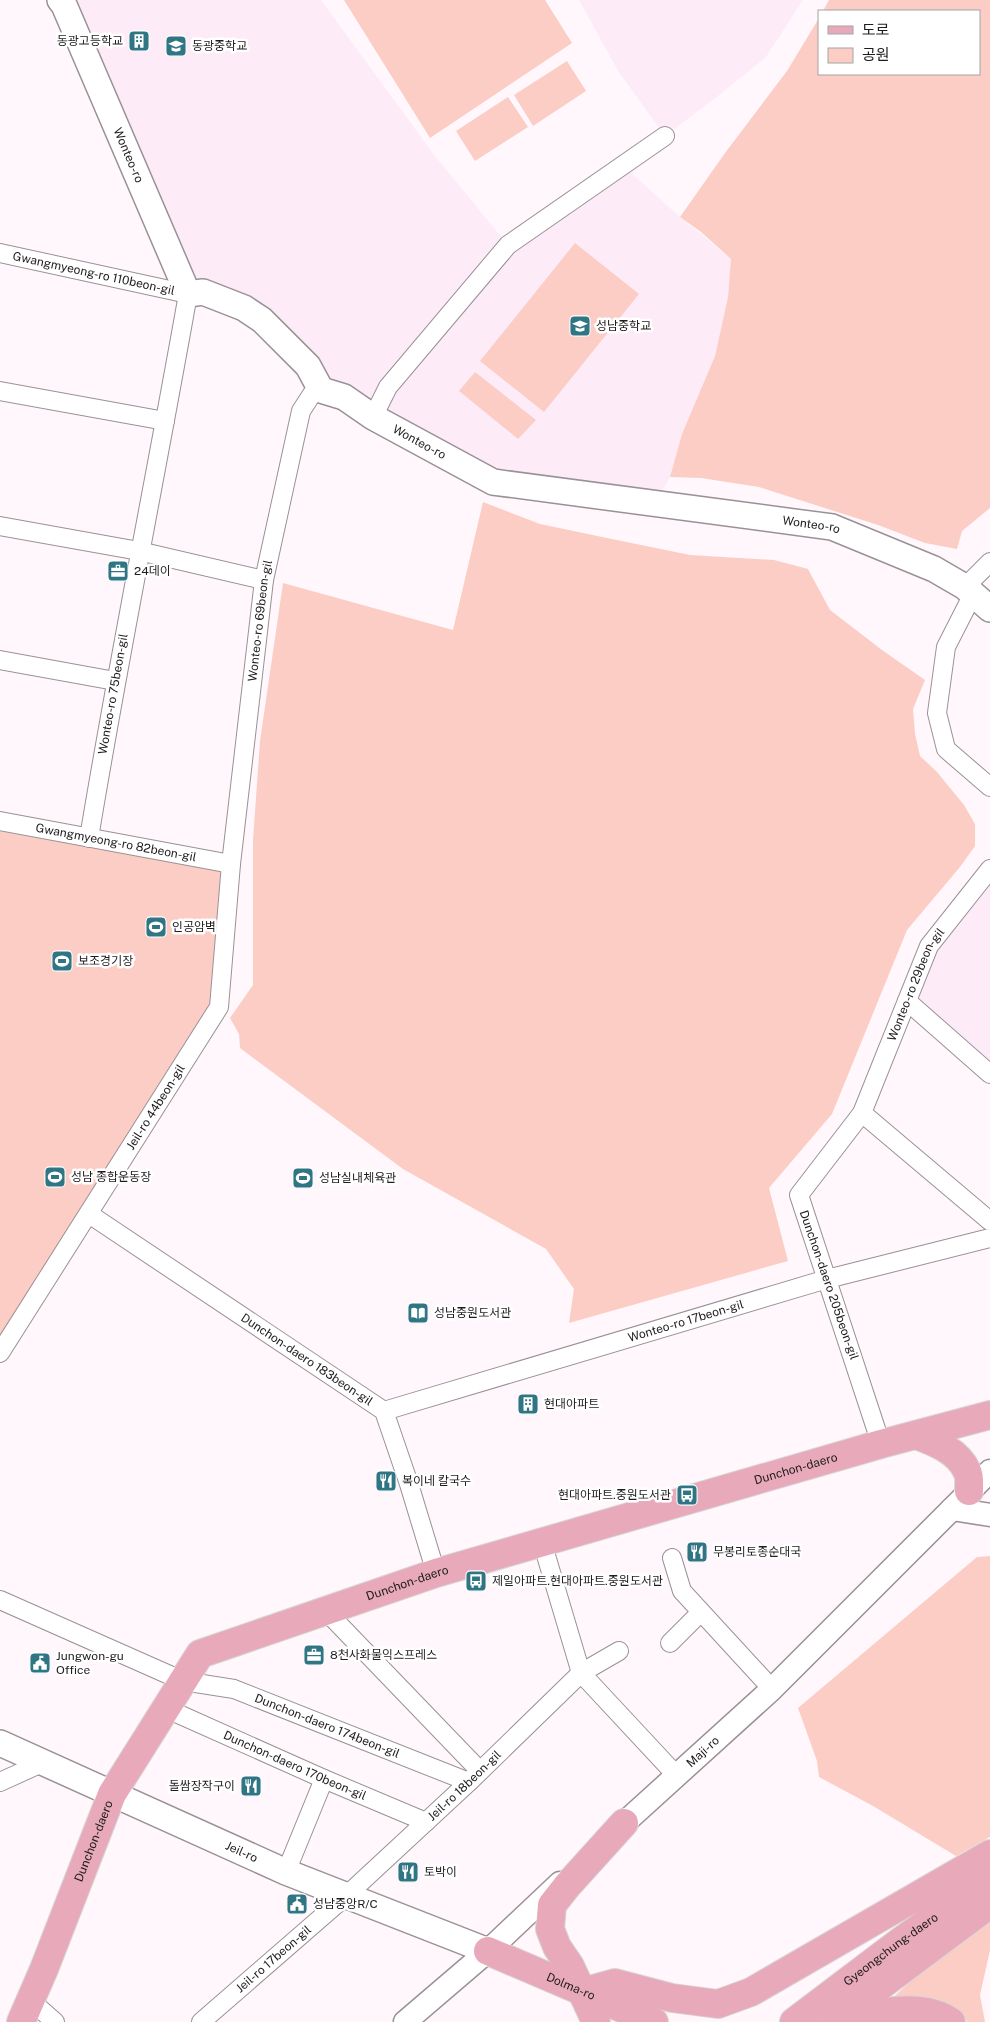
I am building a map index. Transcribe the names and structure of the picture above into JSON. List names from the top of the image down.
{
  "streets": {
    "main road": [
      "Wonteo-ro",
      "Dunchon-daero",
      "Jeil-ro",
      "Gyeongchung-daero",
      "Dolma-ro"
    ],
    "street": [
      "Gwangmyeong-ro 110beon-gil",
      "Wonteo-ro 69beon-gil",
      "Wonteo-ro 75beon-gil",
      "Gwangmyeong-ro 82beon-gil",
      "Wonteo-ro 29beon-gil",
      "Jeil-ro 44beon-gil",
      "Dunchon-daero 205beon-gil",
      "Wonteo-ro 17beon-gil",
      "Dunchon-daero 183beon-gil",
      "Dunchon-daero 174beon-gil",
      "Maji-ro",
      "Dunchon-daero 170beon-gil",
      "Jeil-ro 18beon-gil",
      "Jeil-ro 17beon-gil"
    ]
  },
  "crossings": [
    ["Wonteo-ro", "Gwangmyeong-ro 110beon-gil"],
    ["Wonteo-ro", "Wonteo-ro 69beon-gil"],
    ["Wonteo-ro", "Wonteo-ro 75beon-gil"],
    ["Gwangmyeong-ro 110beon-gil", "Wonteo-ro 75beon-gil"],
    ["Wonteo-ro 69beon-gil", "Gwangmyeong-ro 82beon-gil"],
    ["Wonteo-ro 69beon-gil", "Jeil-ro 44beon-gil"],
    ["Wonteo-ro 75beon-gil", "Gwangmyeong-ro 82beon-gil"],
    ["Gwangmyeong-ro 82beon-gil", "Jeil-ro 44beon-gil"],
    ["Wonteo-ro 29beon-gil", "Dunchon-daero 205beon-gil"],
    ["Jeil-ro 44beon-gil", "Dunchon-daero 183beon-gil"],
    ["Dunchon-daero 205beon-gil", "Wonteo-ro 17beon-gil"],
    ["Dunchon-daero 205beon-gil", "Dunchon-daero"],
    ["Wonteo-ro 17beon-gil", "Dunchon-daero 183beon-gil"],
    ["Dunchon-daero 183beon-gil", "Dunchon-daero"],
    ["Dunchon-daero", "Dunchon-daero 174beon-gil"],
    ["Dunchon-daero", "Dunchon-daero 170beon-gil"],
    ["Dunchon-daero", "Jeil-ro"],
    ["Dunchon-daero 174beon-gil", "Jeil-ro 18beon-gil"],
    ["Maji-ro", "Jeil-ro"],
    ["Maji-ro", "Dolma-ro"],
    ["Dunchon-daero 170beon-gil", "Jeil-ro 18beon-gil"],
    ["Jeil-ro 18beon-gil", "Jeil-ro"],
    ["Jeil-ro 18beon-gil", "Jeil-ro 17beon-gil"],
    ["Jeil-ro", "Jeil-ro 17beon-gil"],
    ["Jeil-ro", "Dolma-ro"]
  ],
  "places": {
    "building": ["동광고등학교", "현대아파트"],
    "school or university": ["동광중학교", "성남중학교"],
    "office": ["24데이", "8천사화물익스프레스"],
    "sports": [
      "인공암벽",
      "보조경기장",
      "성남 종합운동장",
      "성남실내체육관"
    ],
    "library": ["성남중원도서관"],
    "restaurant": [
      "복이네 칼국수",
      "무봉리토종순대국",
      "돌쌈장작구이",
      "토박이"
    ],
    "bus stop": ["현대아파트.중원도서관", "제일아파트.현대아파트.중원도서관"],
    "public building": ["Jungwon-gu Office", "성남중앙R/C"]
  },
  "legend": ["도로", "공원"]
}
